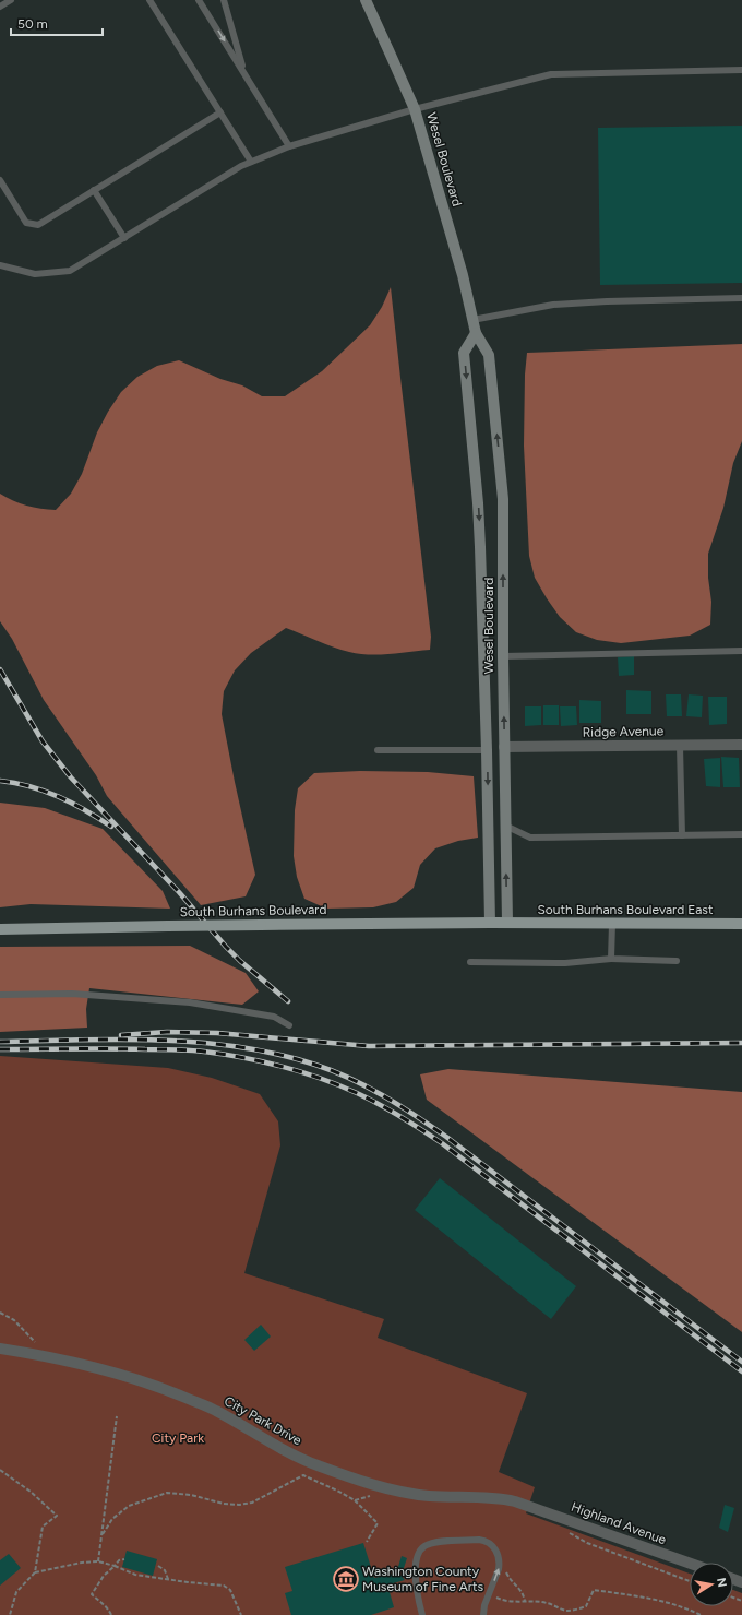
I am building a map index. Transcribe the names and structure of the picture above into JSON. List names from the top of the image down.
{
  "streets": {
    "main road": ["Wesel Boulevard", "South Burhans Boulevard East", "South Burhans Boulevard"],
    "street": ["Ridge Avenue", "City Park Drive", "Highland Avenue"]
  },
  "crossings": [
    ["Wesel Boulevard", "Ridge Avenue"],
    ["Wesel Boulevard", "South Burhans Boulevard East"],
    ["Wesel Boulevard", "South Burhans Boulevard"],
    ["South Burhans Boulevard East", "South Burhans Boulevard"],
    ["City Park Drive", "Highland Avenue"]
  ],
  "parks": ["City Park"],
  "places": {
    "museum": ["Washington County Museum of Fine Arts"]
  },
  "scale_bar": "50 m",
  "north": "right"
}
